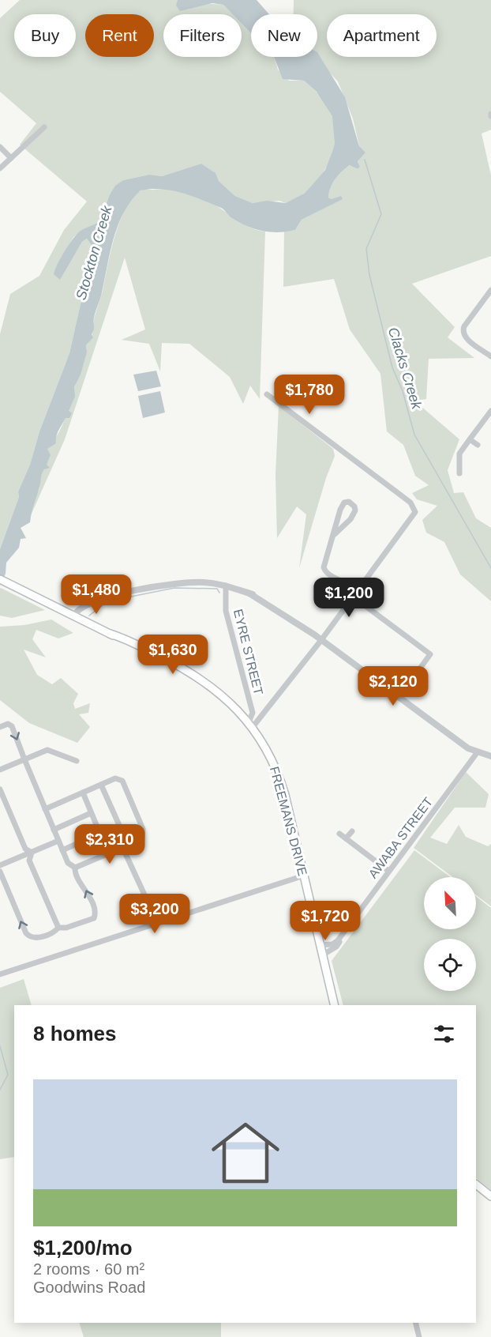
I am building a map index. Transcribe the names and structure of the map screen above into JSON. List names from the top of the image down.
{
  "streets": {
    "main road": ["FREEMANS DRIVE"],
    "street": ["EYRE STREET", "AWABA STREET"]
  },
  "crossings": [
    ["EYRE STREET", "FREEMANS DRIVE"],
    ["FREEMANS DRIVE", "AWABA STREET"]
  ],
  "water": ["Stockton Creek", "Clacks Creek"],
  "north": "top left",
  "page": {
    "chip": [
      "Buy",
      "Rent",
      "Filters",
      "New",
      "Apartment"
    ],
    "price": [
      "$1,780",
      "$1,480",
      "$1,200",
      "$1,630",
      "$2,120",
      "$2,310",
      "$3,200",
      "$1,720"
    ],
    "heading": "8 homes",
    "list": [
      {
        "name": "$1,200/mo",
        "note": "2 rooms · 60 m² · Goodwins Road"
      }
    ]
  }
}
